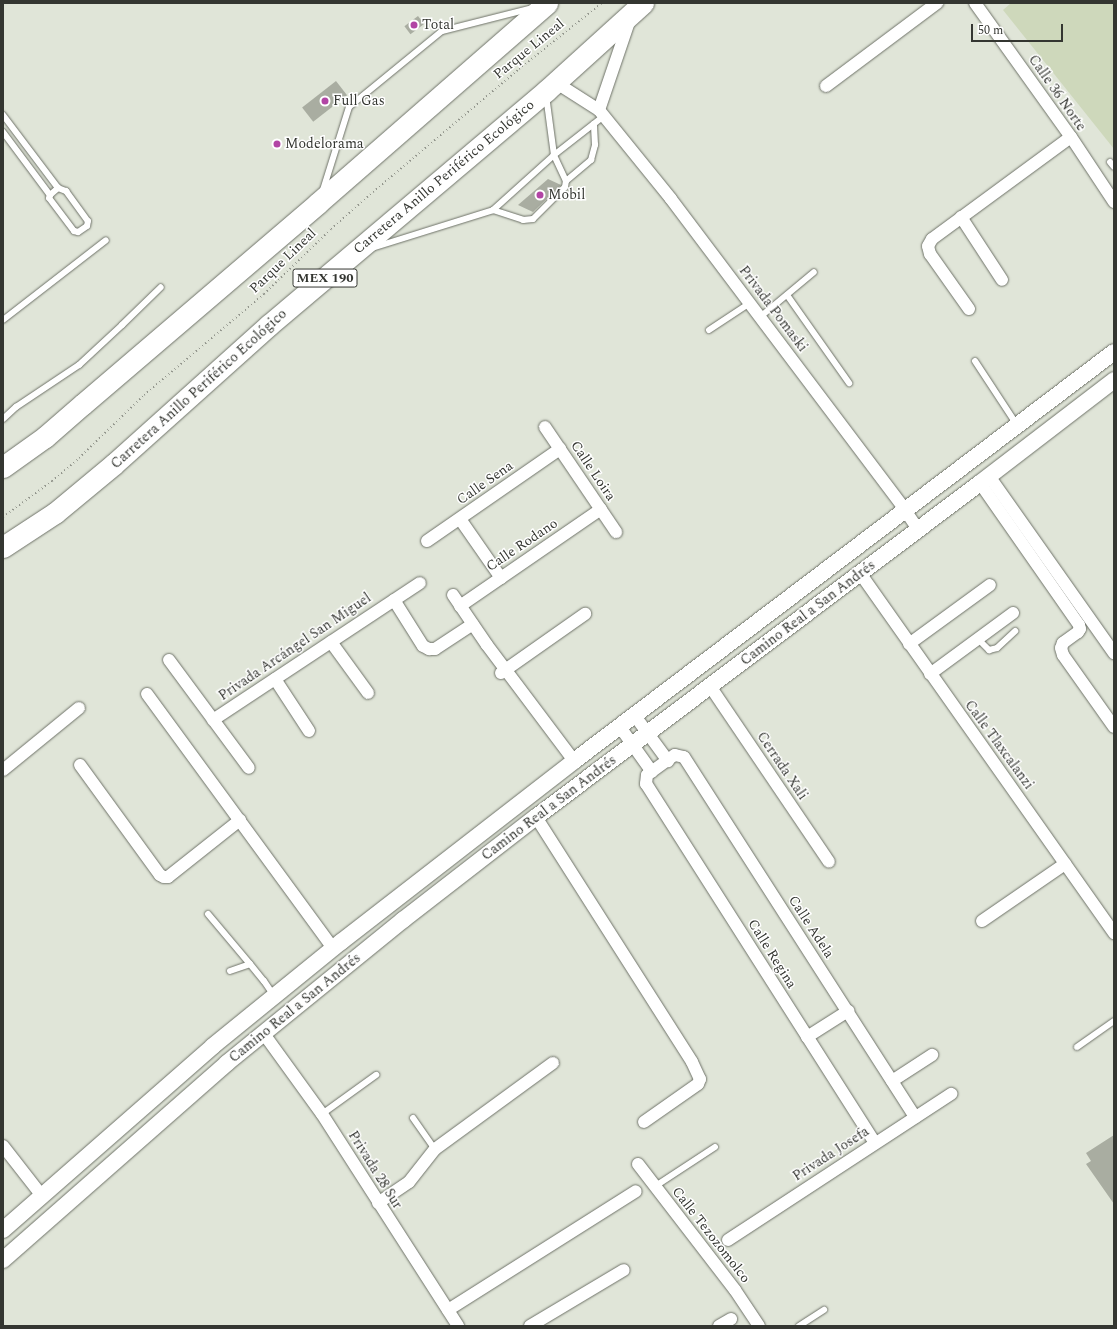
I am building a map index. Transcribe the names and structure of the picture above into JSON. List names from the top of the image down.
{
  "streets": {
    "highway": ["Carretera Anillo Periférico Ecológico", "MEX 190"],
    "main road": ["Camino Real a San Andrés"],
    "street": [
      "Calle 36 Norte",
      "Privada Pomaski",
      "Calle Loira",
      "Calle Sena",
      "Calle Rodano",
      "Privada Arcángel San Miguel",
      "Calle Tlaxcalanzi",
      "Cerrada Xali",
      "Calle Adela",
      "Calle Regina",
      "Privada Josefa",
      "Privada 28 Sur",
      "Calle Tezozomolco"
    ],
    "path": ["Parque Lineal"]
  },
  "crossings": [
    ["Carretera Anillo Periférico Ecológico", "Privada Pomaski"],
    ["Privada Pomaski", "Camino Real a San Andrés"],
    ["Calle Loira", "Calle Sena"],
    ["Calle Loira", "Calle Rodano"],
    ["Camino Real a San Andrés", "Calle Tlaxcalanzi"],
    ["Camino Real a San Andrés", "Cerrada Xali"],
    ["Camino Real a San Andrés", "Calle Regina"],
    ["Camino Real a San Andrés", "Privada 28 Sur"],
    ["Calle Adela", "Privada Josefa"],
    ["Calle Regina", "Privada Josefa"]
  ],
  "places": [
    "Total",
    "Full Gas",
    "Modelorama",
    "Mobil"
  ],
  "scale_bar": "50 m"
}
